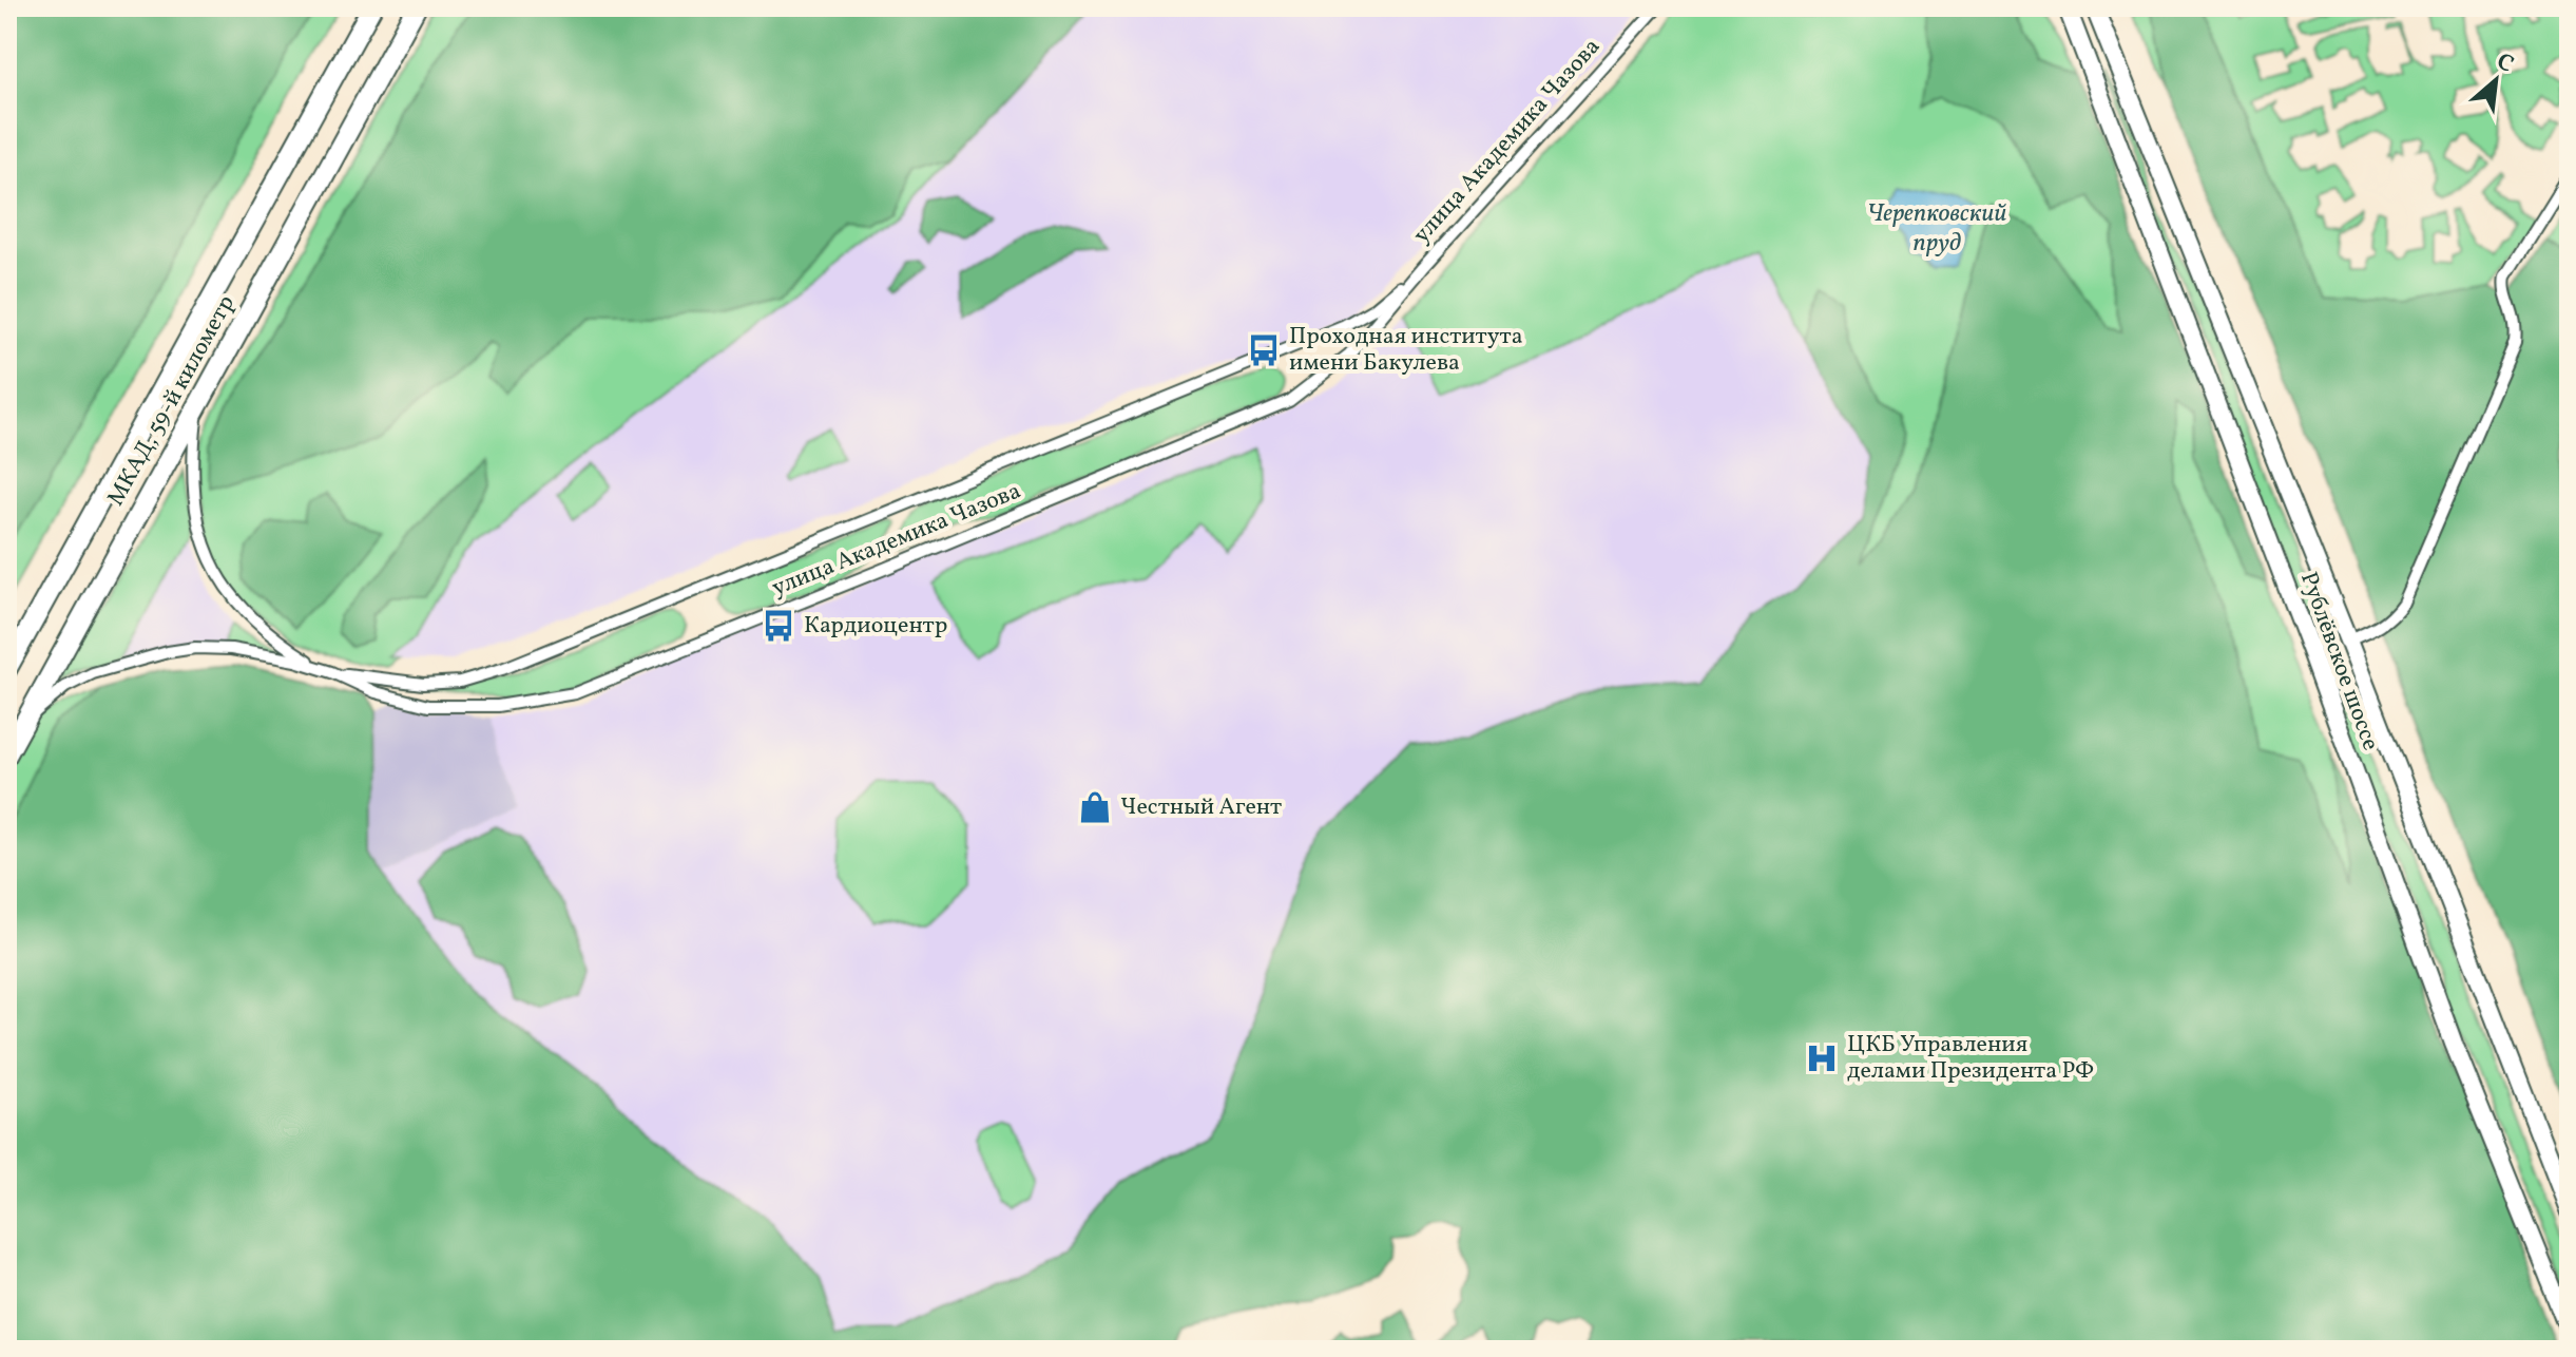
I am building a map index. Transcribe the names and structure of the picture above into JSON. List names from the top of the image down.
{
  "streets": {
    "highway": ["МКАД, 59-й километр"],
    "main road": ["Рублёвское шоссе"],
    "street": ["улица Академика Чазова"]
  },
  "crossings": [
    ["улица Академика Чазова", "МКАД, 59-й километр"]
  ],
  "water": ["Черепковский пруд"],
  "places": {
    "bus stop": ["Проходная института имени Бакулева", "Кардиоцентр"],
    "shop": ["Честный Агент"],
    "hospital": ["ЦКБ Управления делами Президента РФ"]
  },
  "north": "top right"
}
